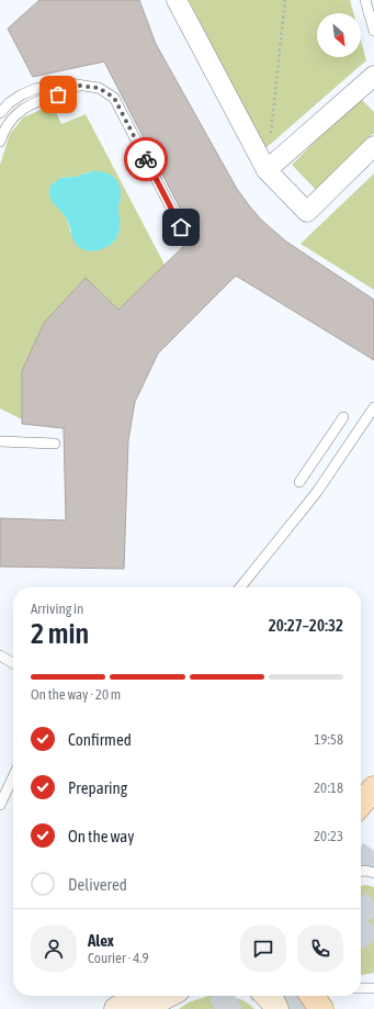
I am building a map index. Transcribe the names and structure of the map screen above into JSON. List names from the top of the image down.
{
  "north": "bottom right",
  "page": {
    "heading": ["2 min", "Arriving in", "20:27–20:32"],
    "panel": ["Alex", "Courier · 4.9"],
    "bar": "On the way · 20 m",
    "list": [
      ["Confirmed", "19:58"],
      ["Preparing", "20:18"],
      ["On the way", "20:23"],
      "Delivered"
    ]
  }
}
